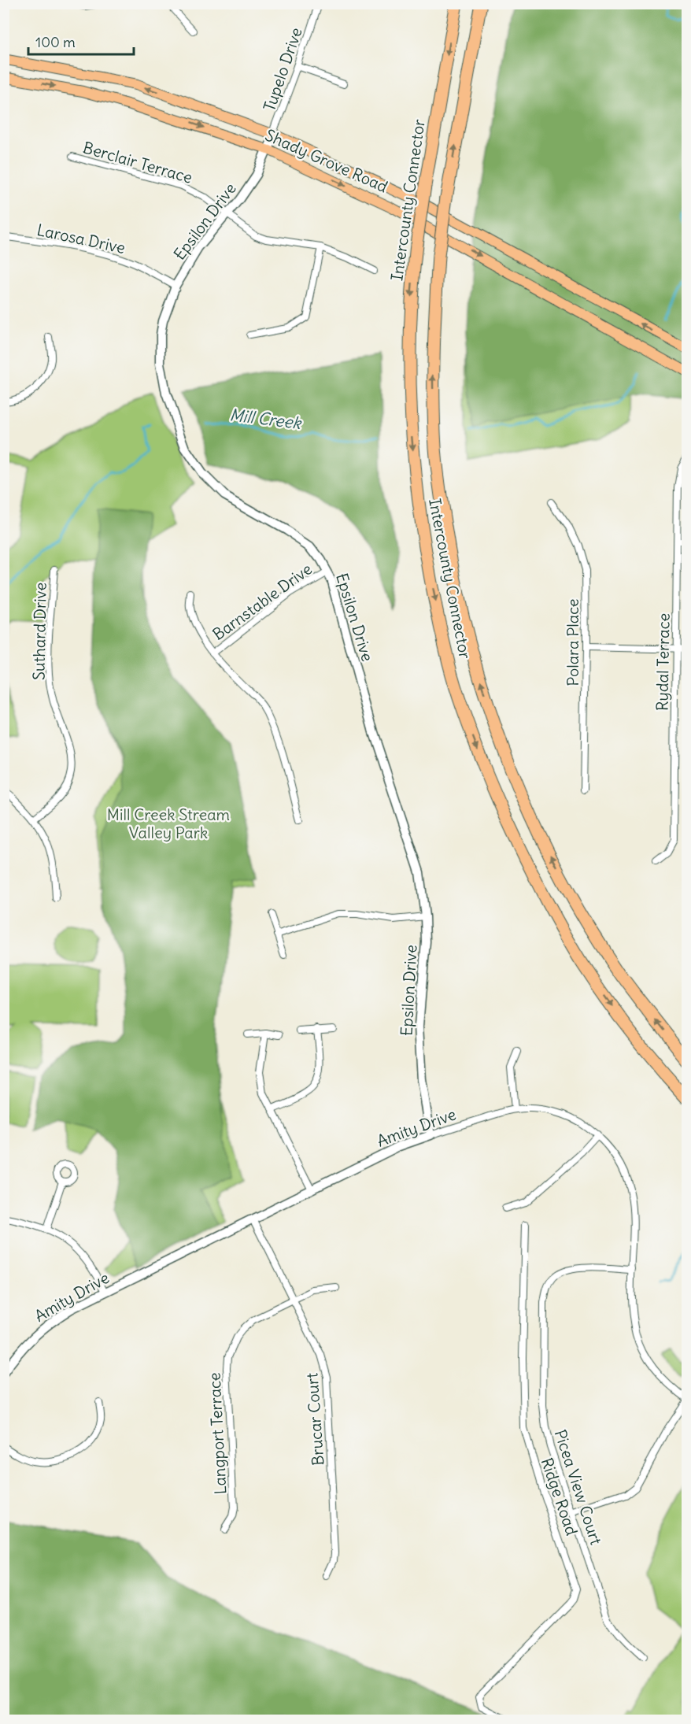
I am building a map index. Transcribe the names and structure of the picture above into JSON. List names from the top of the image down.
{
  "streets": {
    "highway": ["Intercounty Connector"],
    "main road": ["Shady Grove Road"],
    "street": [
      "Tupelo Drive",
      "Berclair Terrace",
      "Epsilon Drive",
      "Larosa Drive",
      "Barnstable Drive",
      "Suthard Drive",
      "Polara Place",
      "Rydal Terrace",
      "Amity Drive",
      "Brucar Court",
      "Langport Terrace",
      "Picea View Court",
      "Ridge Road"
    ]
  },
  "crossings": [
    ["Tupelo Drive", "Shady Grove Road"],
    ["Tupelo Drive", "Epsilon Drive"],
    ["Shady Grove Road", "Epsilon Drive"],
    ["Berclair Terrace", "Epsilon Drive"],
    ["Epsilon Drive", "Larosa Drive"],
    ["Epsilon Drive", "Barnstable Drive"],
    ["Epsilon Drive", "Amity Drive"],
    ["Amity Drive", "Brucar Court"],
    ["Amity Drive", "Picea View Court"],
    ["Brucar Court", "Langport Terrace"]
  ],
  "water": ["Mill Creek"],
  "parks": ["Mill Creek Stream Valley Park"],
  "scale_bar": "100 m"
}
